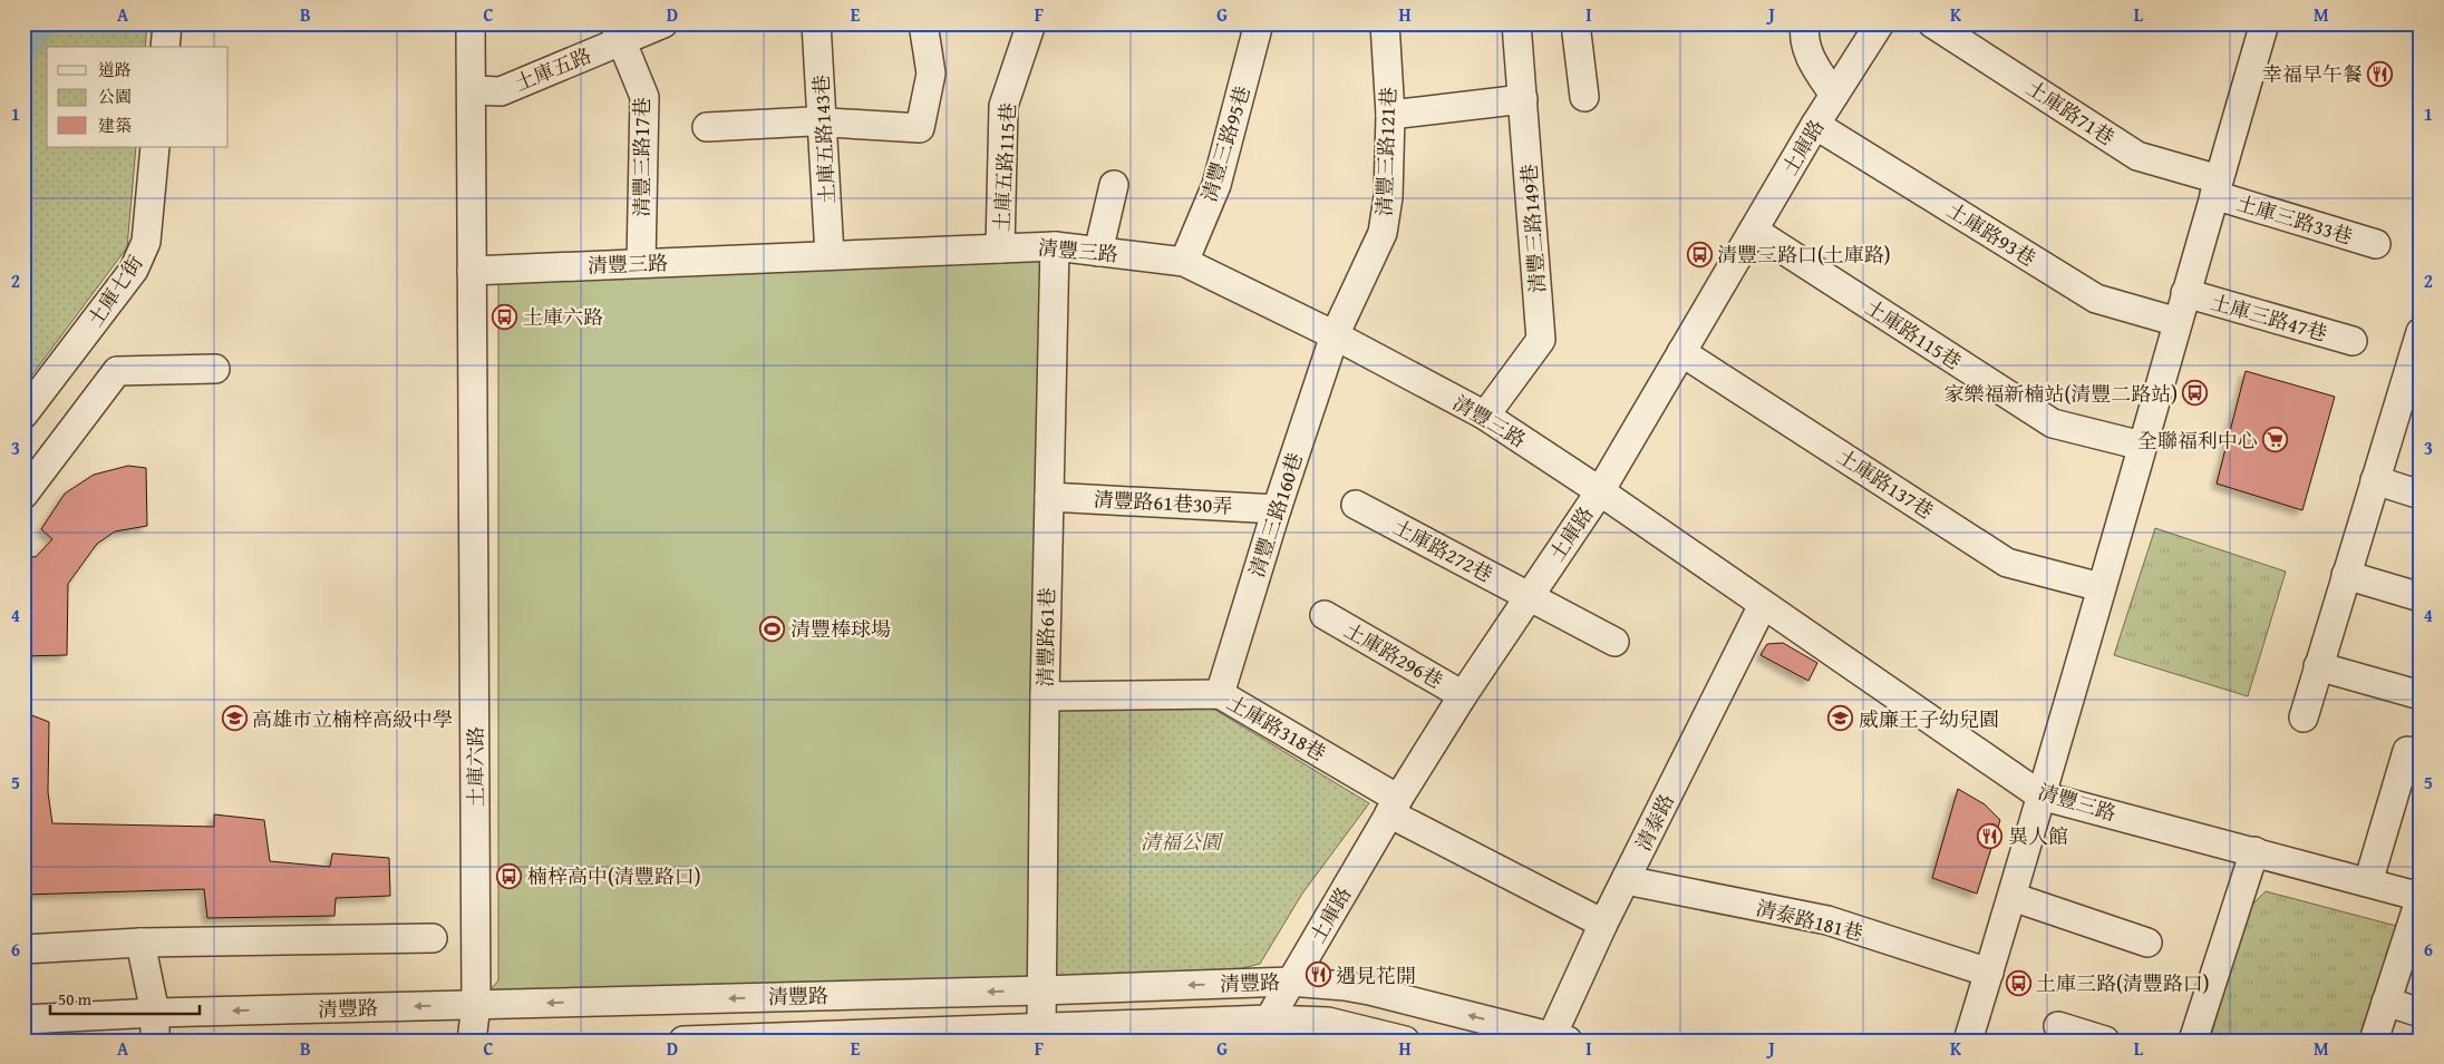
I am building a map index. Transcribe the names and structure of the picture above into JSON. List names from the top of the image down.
{
  "streets": {
    "street": [
      "土庫五路",
      "土庫路71巷",
      "土庫五路143巷",
      "清豐三路95巷",
      "土庫路",
      "清豐三路121巷",
      "清豐三路17巷",
      "土庫五路115巷",
      "土庫三路33巷",
      "清豐三路149巷",
      "土庫路93巷",
      "清豐三路",
      "土庫七街",
      "土庫三路47巷",
      "土庫路115巷",
      "土庫路137巷",
      "清豐路61巷30弄",
      "清豐三路160巷",
      "土庫路272巷",
      "清豐路61巷",
      "土庫路296巷",
      "土庫路318巷",
      "土庫六路",
      "清泰路",
      "清泰路181巷",
      "清豐路"
    ]
  },
  "crossings": [
    ["土庫五路", "清豐三路17巷"],
    ["土庫五路", "土庫六路"],
    ["土庫路71巷", "土庫三路33巷"],
    ["土庫五路143巷", "清豐三路"],
    ["清豐三路95巷", "清豐三路"],
    ["土庫路", "土庫路93巷"],
    ["土庫路", "清豐三路"],
    ["土庫路", "土庫路115巷"],
    ["土庫路", "土庫路137巷"],
    ["土庫路", "土庫路272巷"],
    ["土庫路", "土庫路296巷"],
    ["土庫路", "土庫路318巷"],
    ["土庫路", "清豐路"],
    ["清豐三路121巷", "清豐三路"],
    ["清豐三路121巷", "清豐三路160巷"],
    ["清豐三路17巷", "清豐三路"],
    ["土庫五路115巷", "清豐三路"],
    ["清豐三路149巷", "清豐三路"],
    ["清豐三路", "清豐三路160巷"],
    ["清豐三路", "清豐路61巷"],
    ["清豐三路", "土庫六路"],
    ["清豐三路", "清泰路"],
    ["清豐路61巷30弄", "清豐三路160巷"],
    ["清豐路61巷30弄", "清豐路61巷"],
    ["清豐三路160巷", "土庫路318巷"],
    ["清豐路61巷", "土庫路318巷"],
    ["清豐路61巷", "清豐路"],
    ["土庫路318巷", "清泰路"],
    ["土庫六路", "清豐路"],
    ["清泰路", "清泰路181巷"],
    ["清泰路", "清豐路"]
  ],
  "parks": ["清福公園"],
  "places": {
    "restaurant": ["幸福早午餐", "異人館", "遇見花開"],
    "bus stop": [
      "清豐三路口(土庫路)",
      "土庫六路",
      "家樂福新楠站(清豐二路站)",
      "楠梓高中(清豐路口)",
      "土庫三路(清豐路口)"
    ],
    "supermarket": ["全聯福利中心"],
    "sports": ["清豐棒球場"],
    "school or university": ["高雄市立楠梓高級中學", "威廉王子幼兒園"]
  },
  "legend": ["道路", "公園", "建築"],
  "scale_bar": "50 m",
  "grid": {
    "columns": [
      "A",
      "B",
      "C",
      "D",
      "E",
      "F",
      "G",
      "H",
      "I",
      "J",
      "K",
      "L",
      "M"
    ],
    "rows": [
      "1",
      "2",
      "3",
      "4",
      "5",
      "6"
    ]
  }
}
